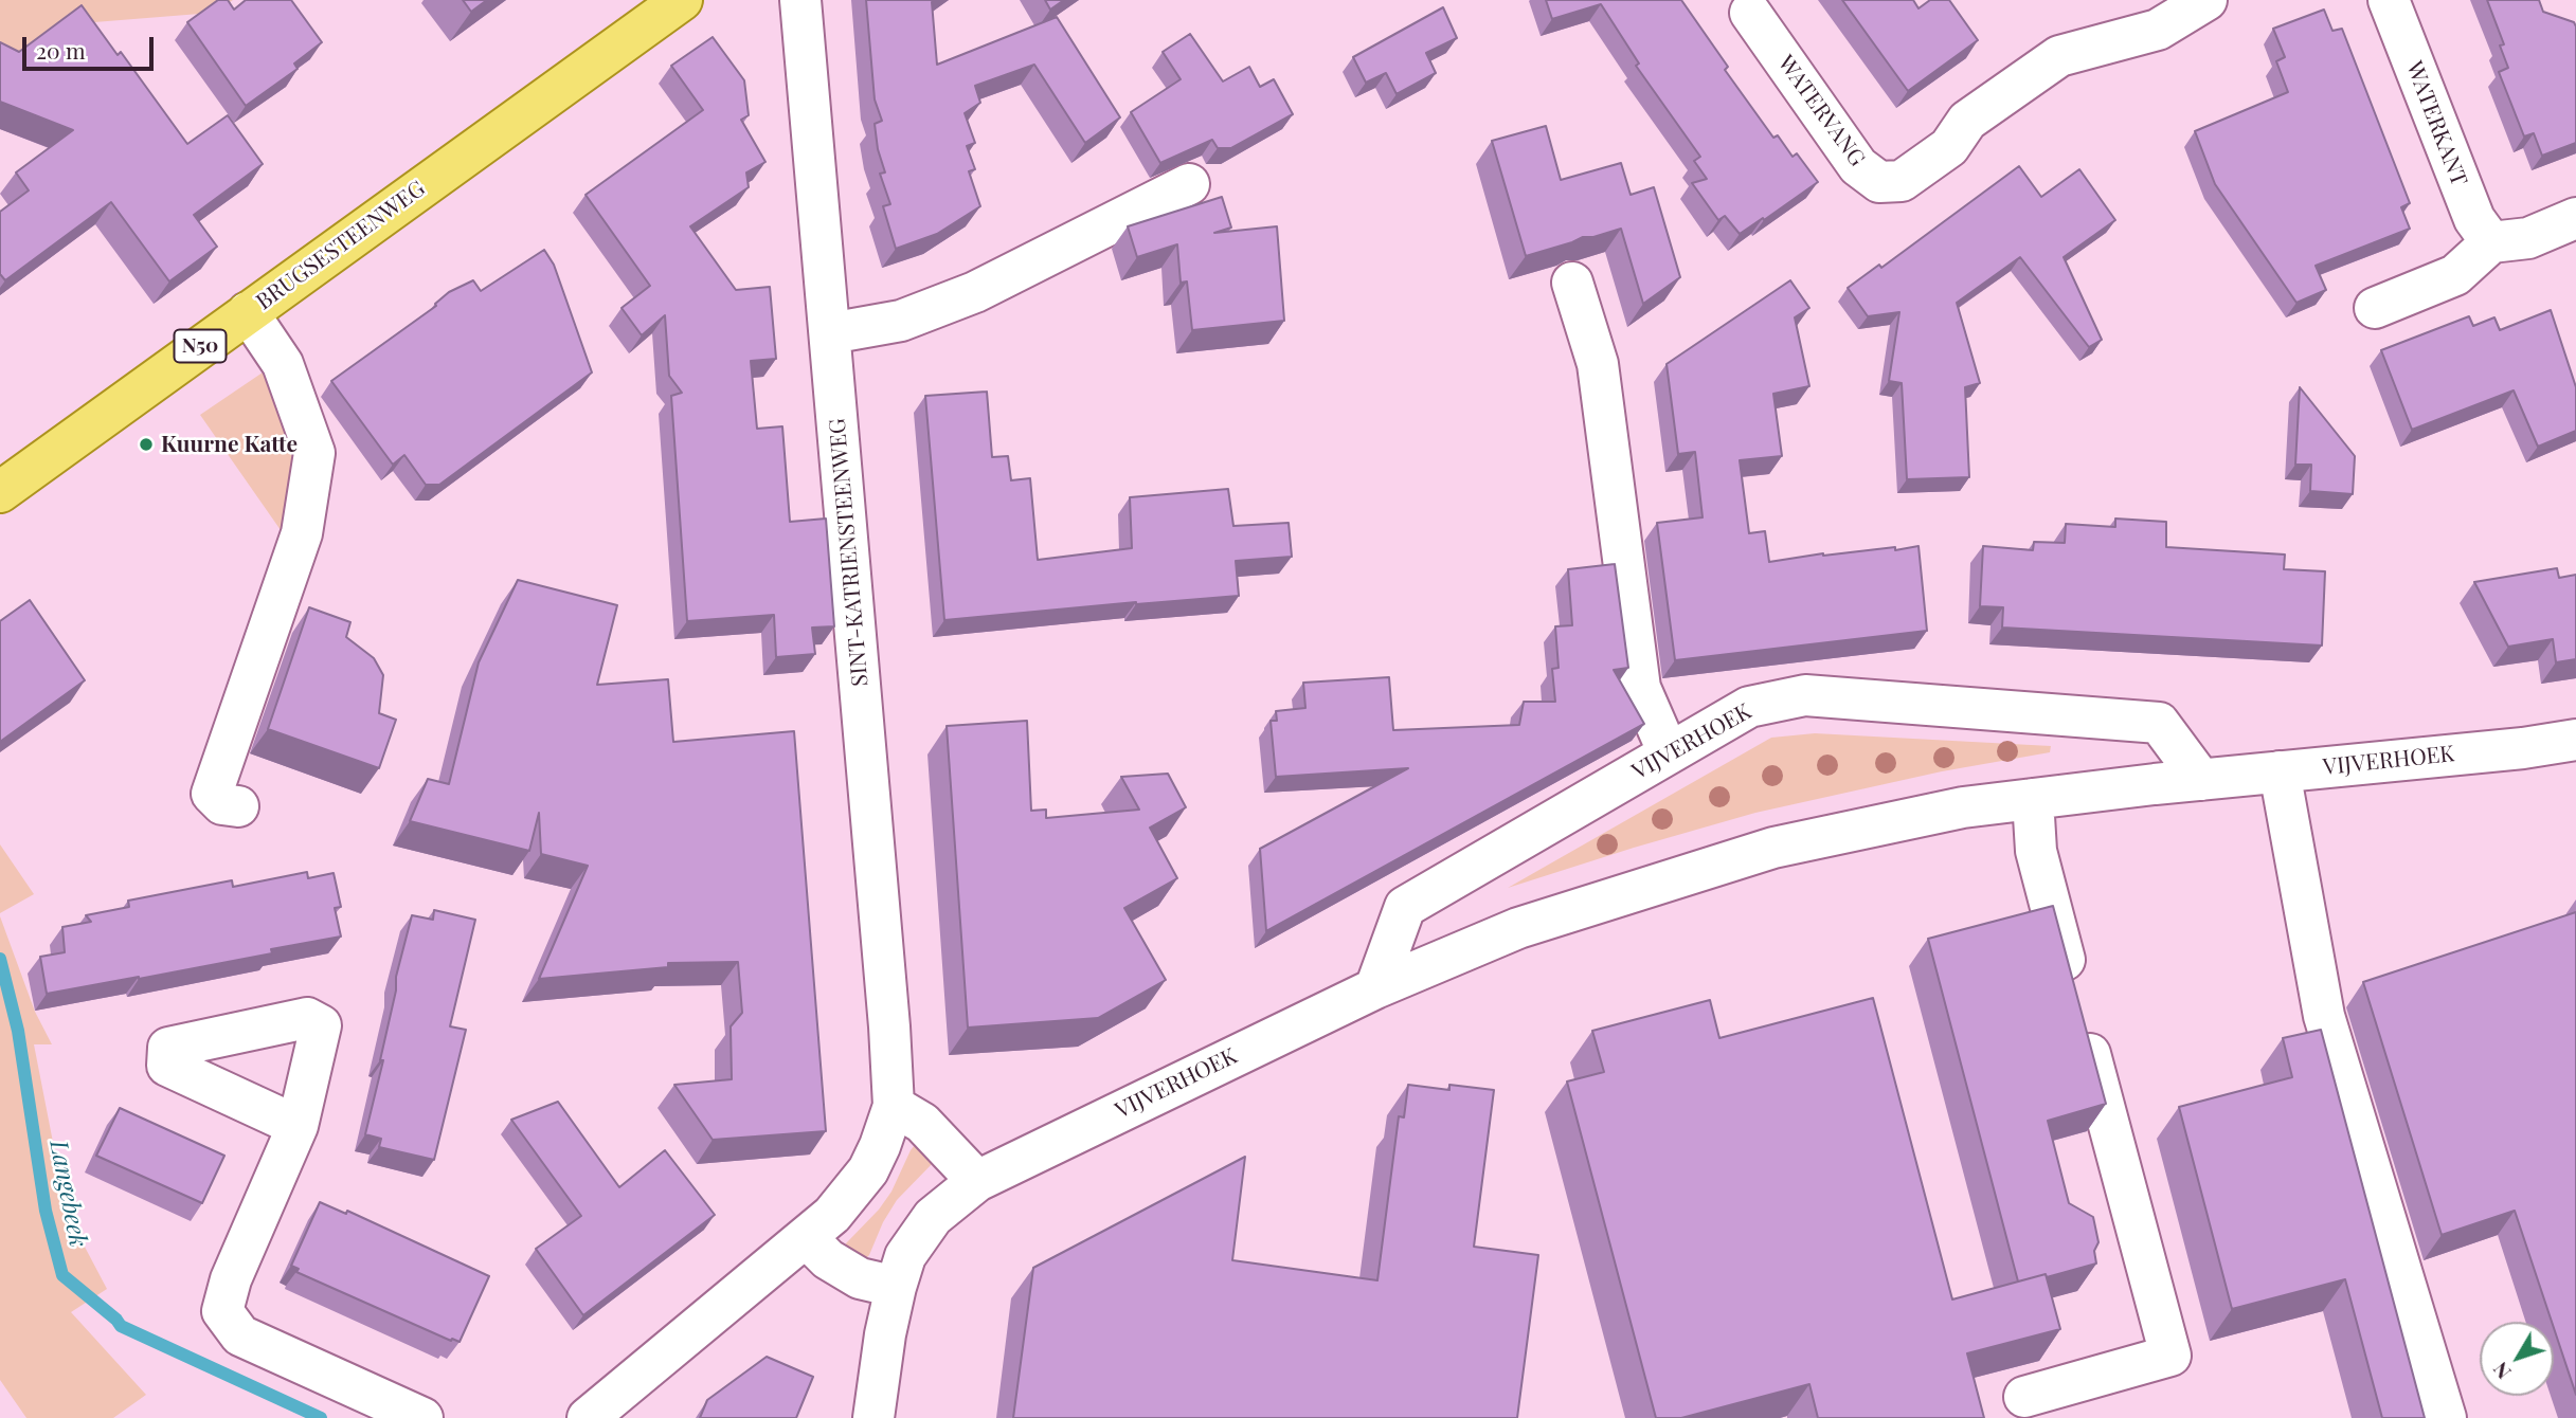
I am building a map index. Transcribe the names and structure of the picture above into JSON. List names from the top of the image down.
{
  "streets": {
    "main road": ["BRUGSESTEENWEG", "N50"],
    "street": [
      "WATERVANG",
      "WATERKANT",
      "SINT-KATRIENSTEENWEG",
      "VIJVERHOEK"
    ]
  },
  "water": ["Langebeek"],
  "places": ["Kuurne Katte"],
  "scale_bar": "20 m",
  "north": "bottom left"
}
